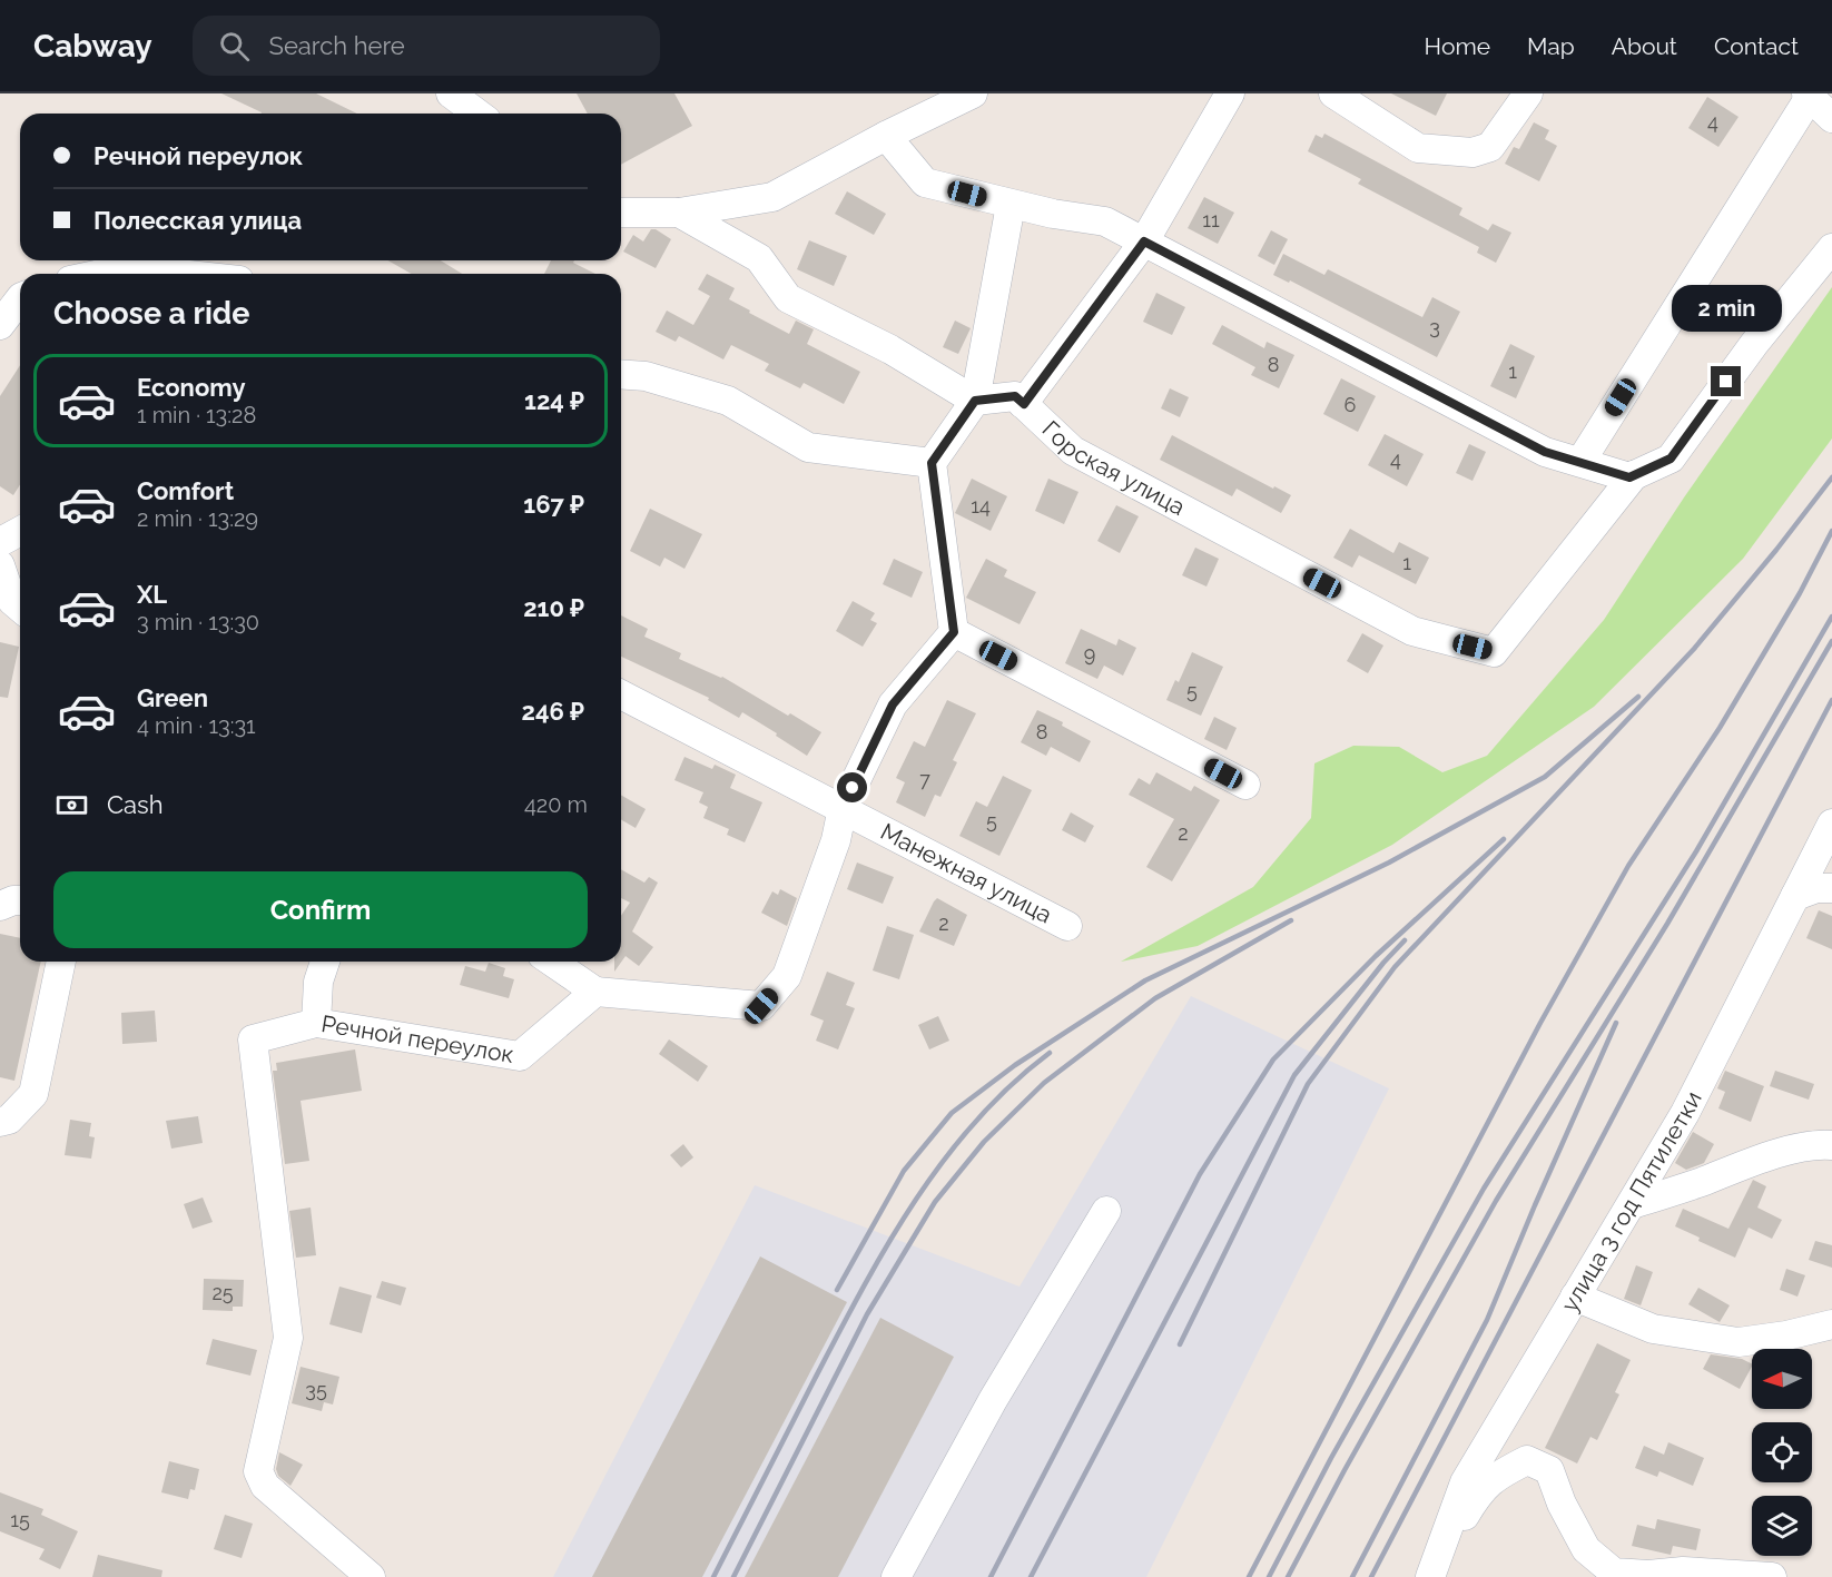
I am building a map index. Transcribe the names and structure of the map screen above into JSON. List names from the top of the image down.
{
  "streets": {
    "street": [
      "Горская улица",
      "Манежная улица",
      "Речной переулок",
      "улица 3 год Пятилетки"
    ]
  },
  "house_numbers": [
    "4",
    "11",
    "3",
    "8",
    "1",
    "6",
    "4",
    "14",
    "1",
    "9",
    "5",
    "8",
    "7",
    "5",
    "2",
    "2",
    "25",
    "35",
    "15"
  ],
  "north": "left",
  "page": {
    "header": "Cabway",
    "search": "Search here",
    "nav": [
      "Home",
      "Map",
      "About",
      "Contact"
    ],
    "banner": ["Речной переулок", "Полесская улица"],
    "heading": "Choose a ride",
    "bubble": "2 min",
    "list": [
      {
        "name": "Economy",
        "note": "1 min · 13:28",
        "value": "124 ₽"
      },
      {
        "name": "Comfort",
        "note": "2 min · 13:29",
        "value": "167 ₽"
      },
      {
        "name": "XL",
        "note": "3 min · 13:30",
        "value": "210 ₽"
      },
      {
        "name": "Green",
        "note": "4 min · 13:31",
        "value": "246 ₽"
      }
    ],
    "pay": ["Cash", "420 m"],
    "buttons": "Confirm"
  }
}
